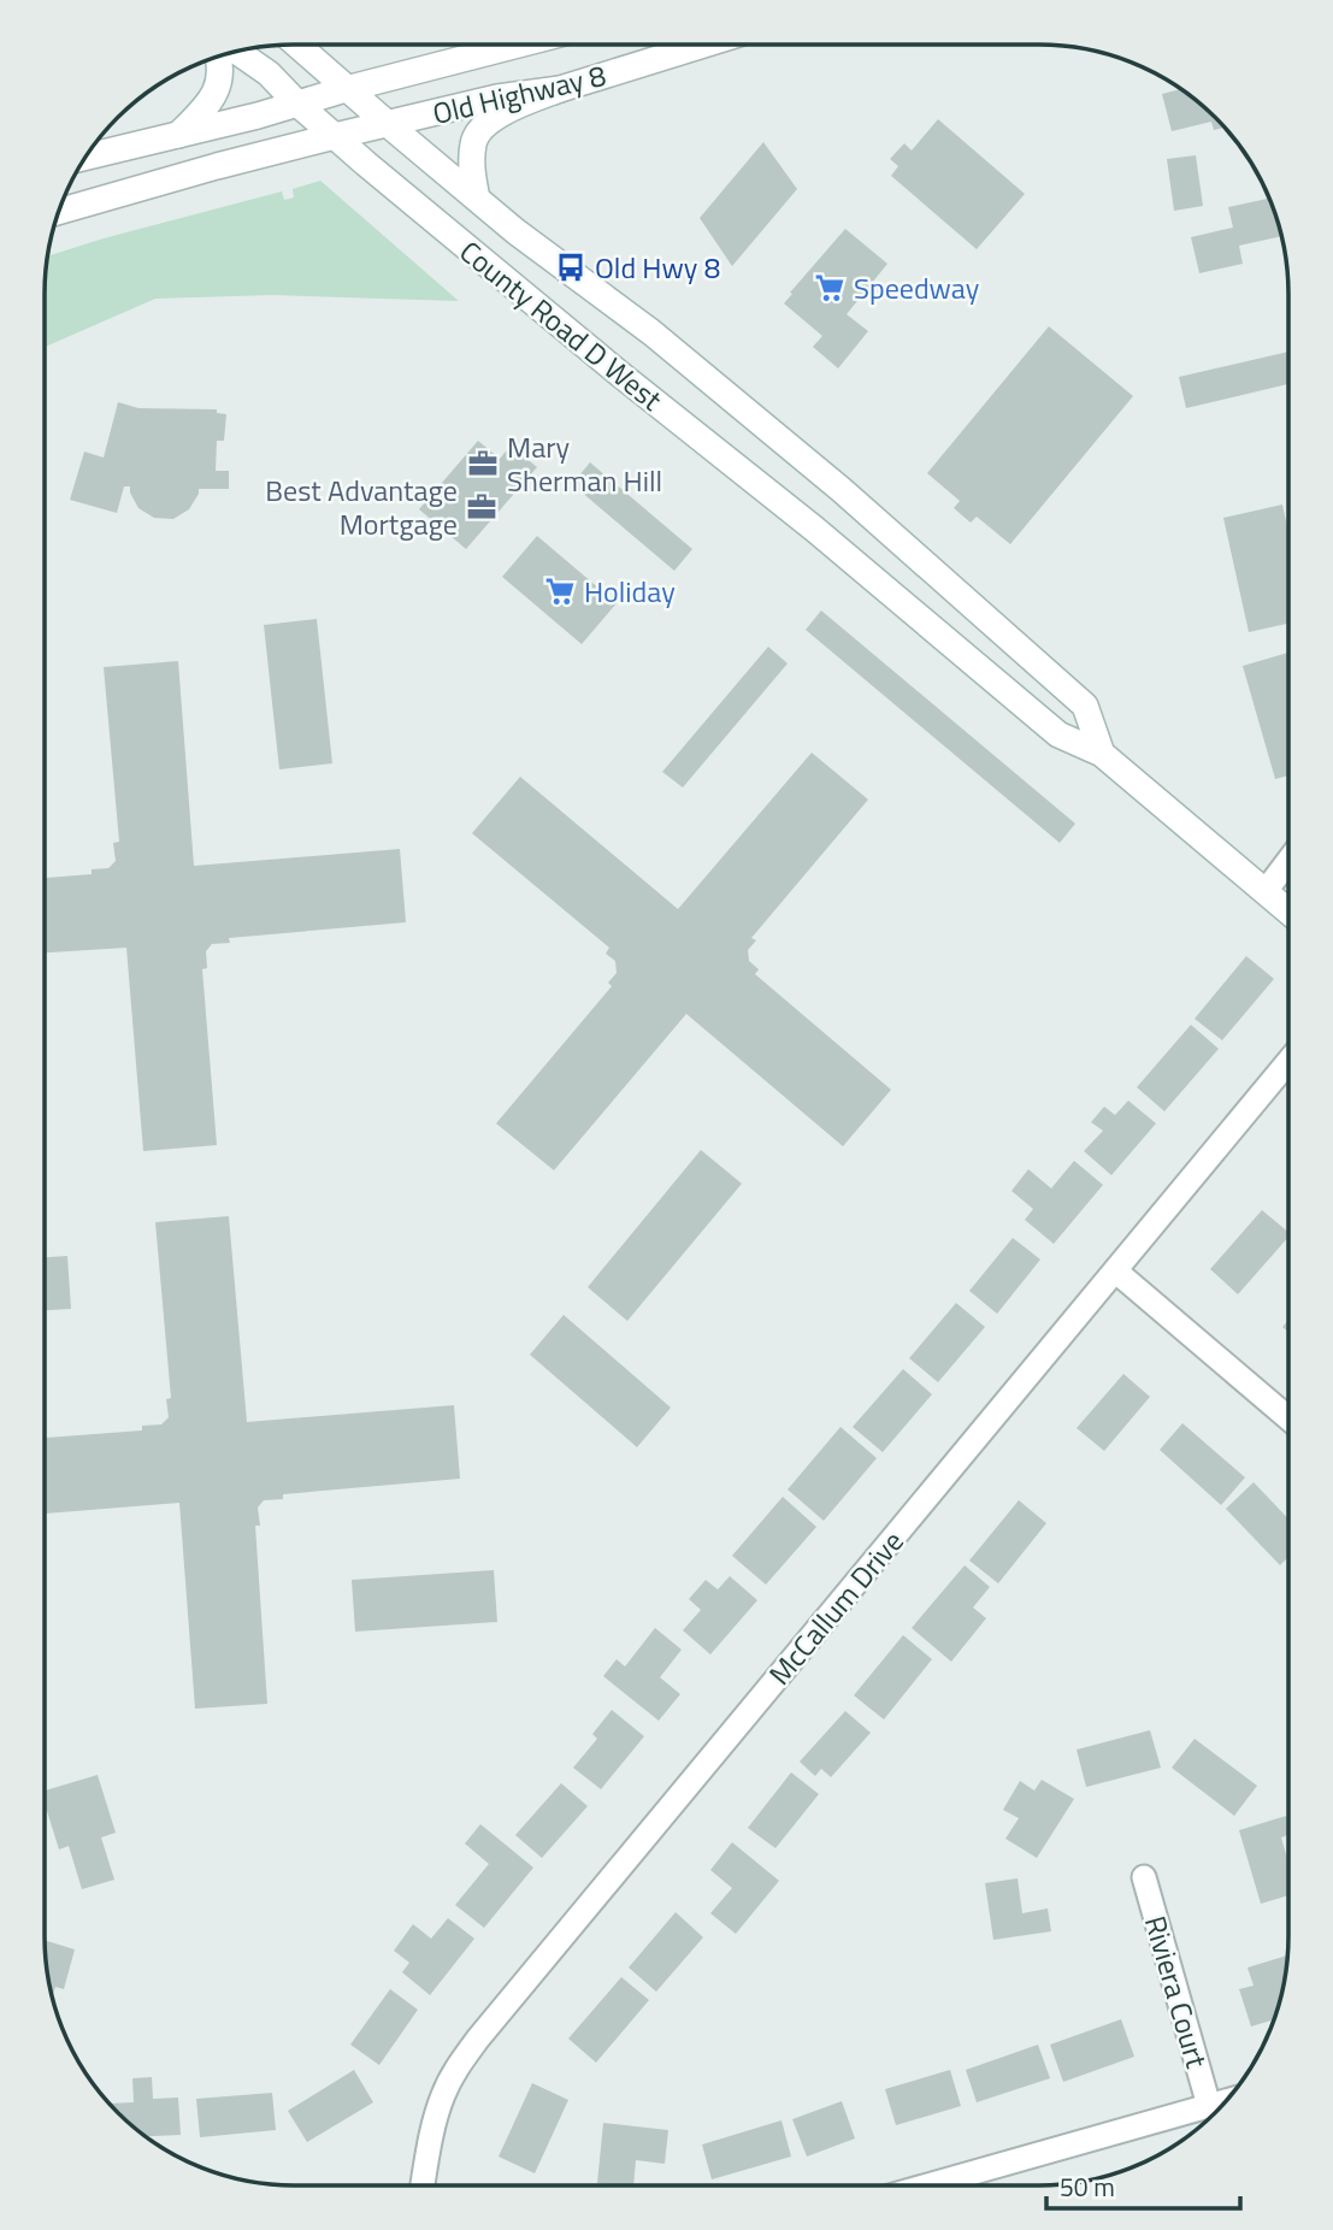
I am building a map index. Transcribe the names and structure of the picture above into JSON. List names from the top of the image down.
{
  "streets": {
    "main road": ["Old Highway 8", "County Road D West"],
    "street": ["McCallum Drive", "Riviera Court"]
  },
  "crossings": [
    ["Old Highway 8", "County Road D West"]
  ],
  "places": {
    "bus stop": ["Old Hwy 8"],
    "supermarket": ["Speedway", "Holiday"],
    "office": ["Mary Sherman Hill", "Best Advantage Mortgage"]
  },
  "scale_bar": "50 m"
}
